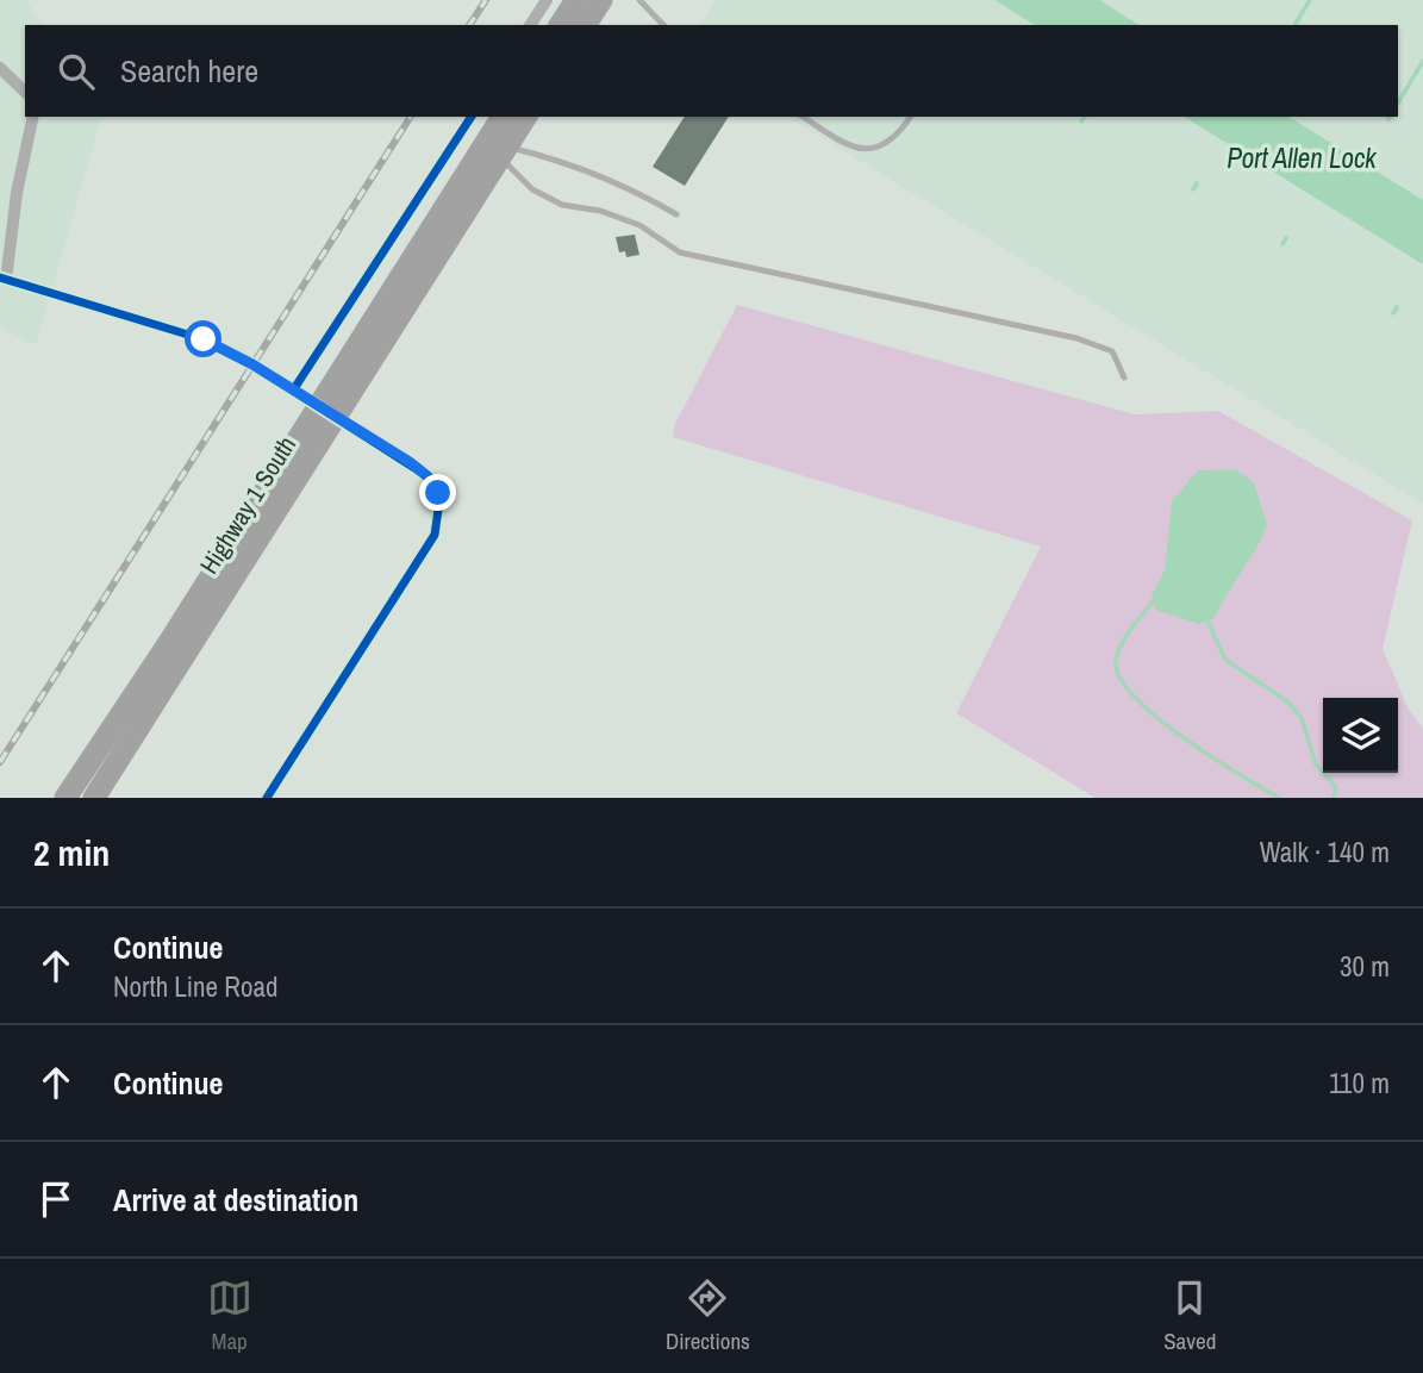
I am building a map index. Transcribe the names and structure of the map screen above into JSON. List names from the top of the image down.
{
  "streets": {
    "highway": ["Highway 1 South"]
  },
  "water": ["Port Allen Lock"],
  "page": {
    "search": "Search here",
    "heading": ["2 min", "Walk · 140 m"],
    "list": [
      ["Continue", "North Line Road", "30 m"],
      ["Continue", "110 m"],
      "Arrive at destination"
    ],
    "nav": ["Map", "Directions", "Saved"]
  }
}
